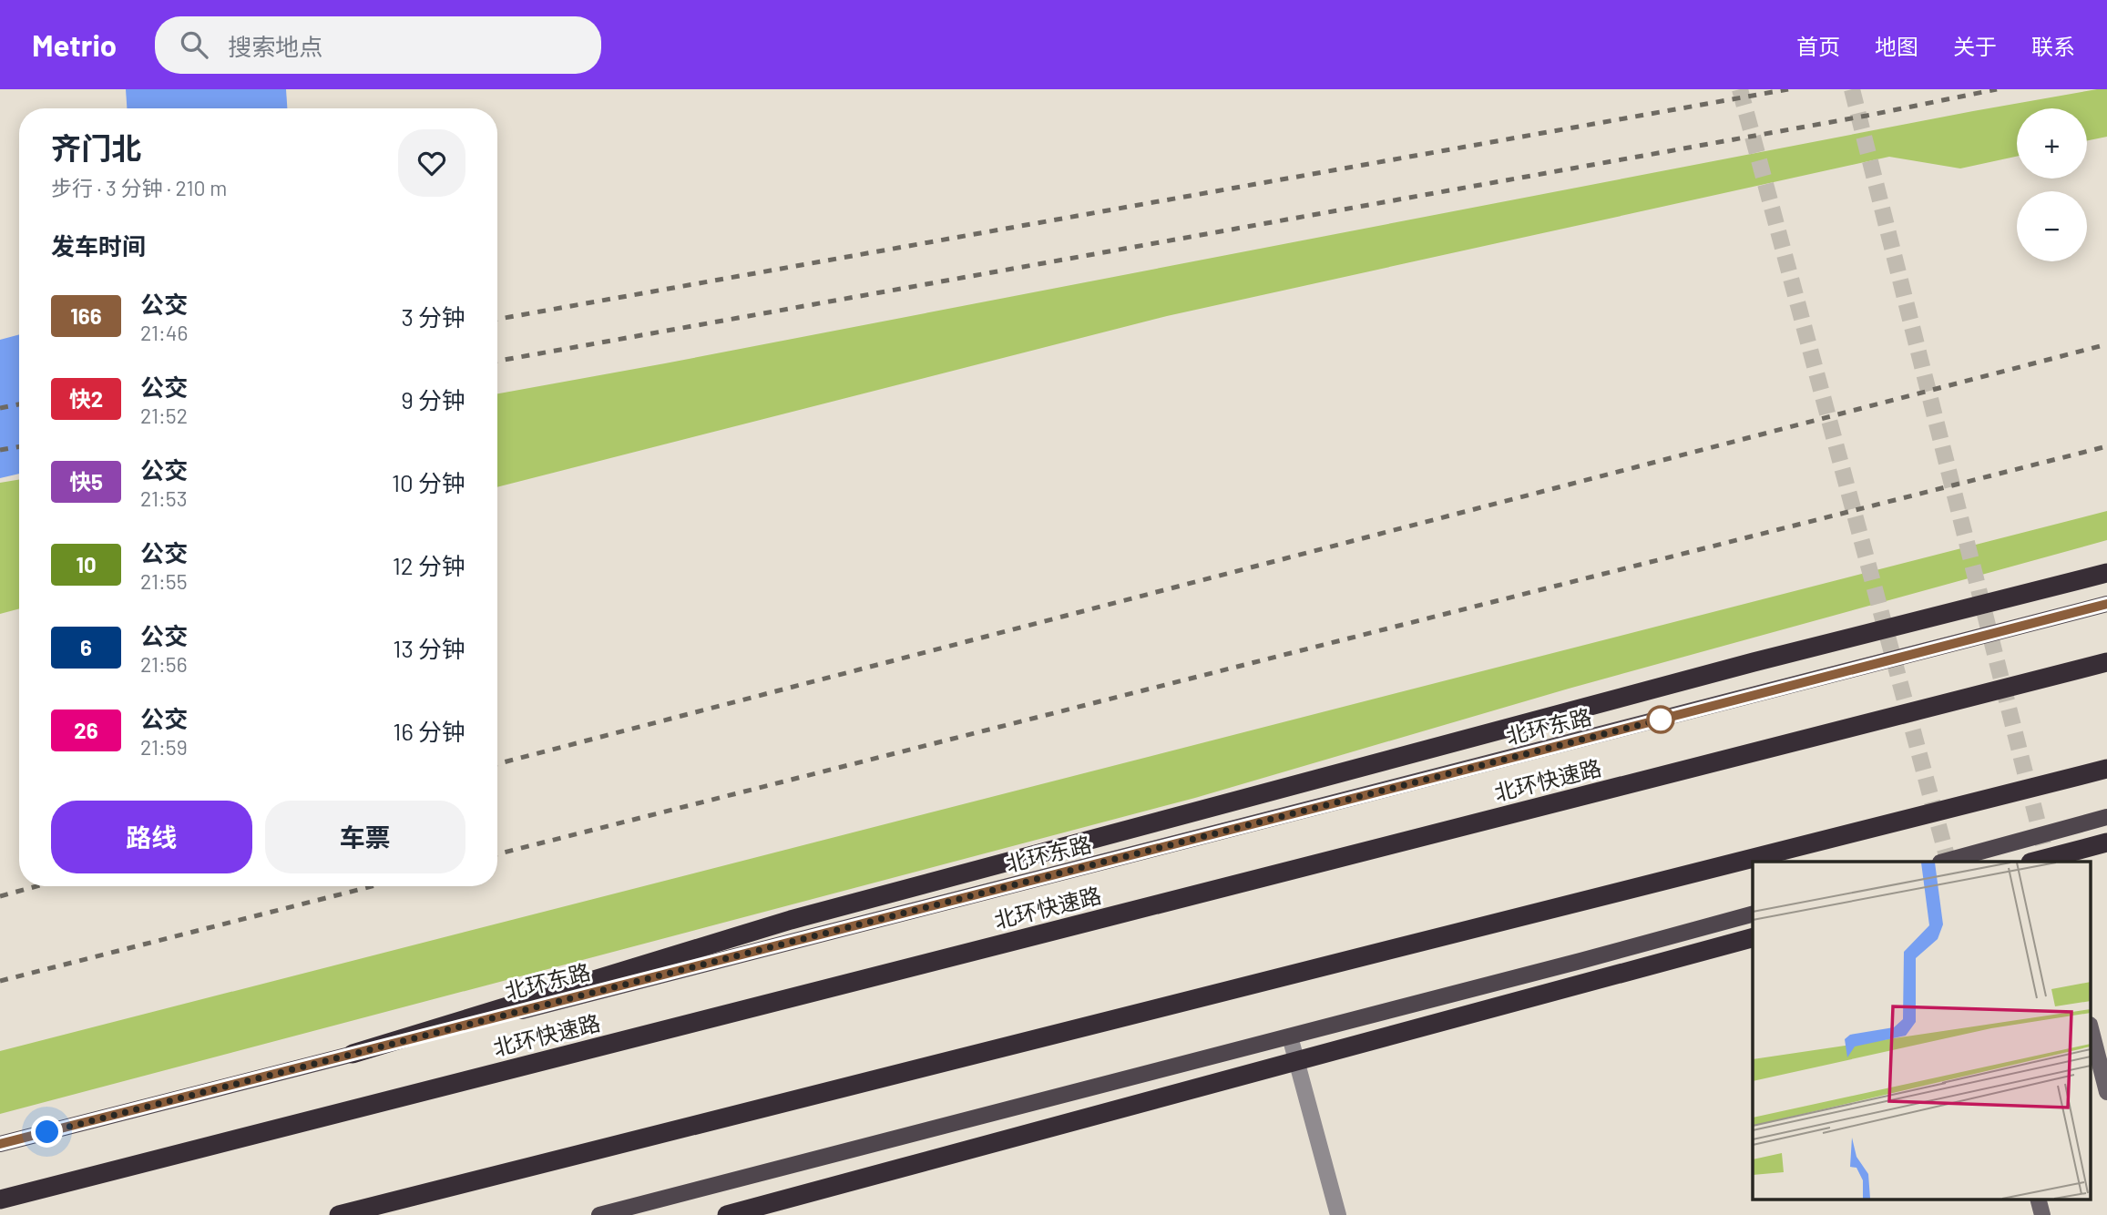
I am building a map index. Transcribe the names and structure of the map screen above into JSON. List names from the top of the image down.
{
  "streets": {
    "highway": ["北环快速路"],
    "main road": ["北环东路"]
  },
  "lines": ["bus line 166"],
  "page": {
    "header": "Metrio",
    "search": "搜索地点",
    "nav": [
      "首页",
      "地图",
      "关于",
      "联系"
    ],
    "map_buttons": ["+", "−"],
    "heading": [
      ["齐门北", "步行 · 3 分钟 · 210 m"],
      "发车时间"
    ],
    "list": [
      {
        "mark": "166",
        "name": "公交",
        "note": "21:46",
        "value": "3 分钟"
      },
      {
        "mark": "快2",
        "name": "公交",
        "note": "21:52",
        "value": "9 分钟"
      },
      {
        "mark": "快5",
        "name": "公交",
        "note": "21:53",
        "value": "10 分钟"
      },
      {
        "mark": "10",
        "name": "公交",
        "note": "21:55",
        "value": "12 分钟"
      },
      {
        "mark": "6",
        "name": "公交",
        "note": "21:56",
        "value": "13 分钟"
      },
      {
        "mark": "26",
        "name": "公交",
        "note": "21:59",
        "value": "16 分钟"
      }
    ],
    "buttons": ["路线", "车票"]
  }
}
